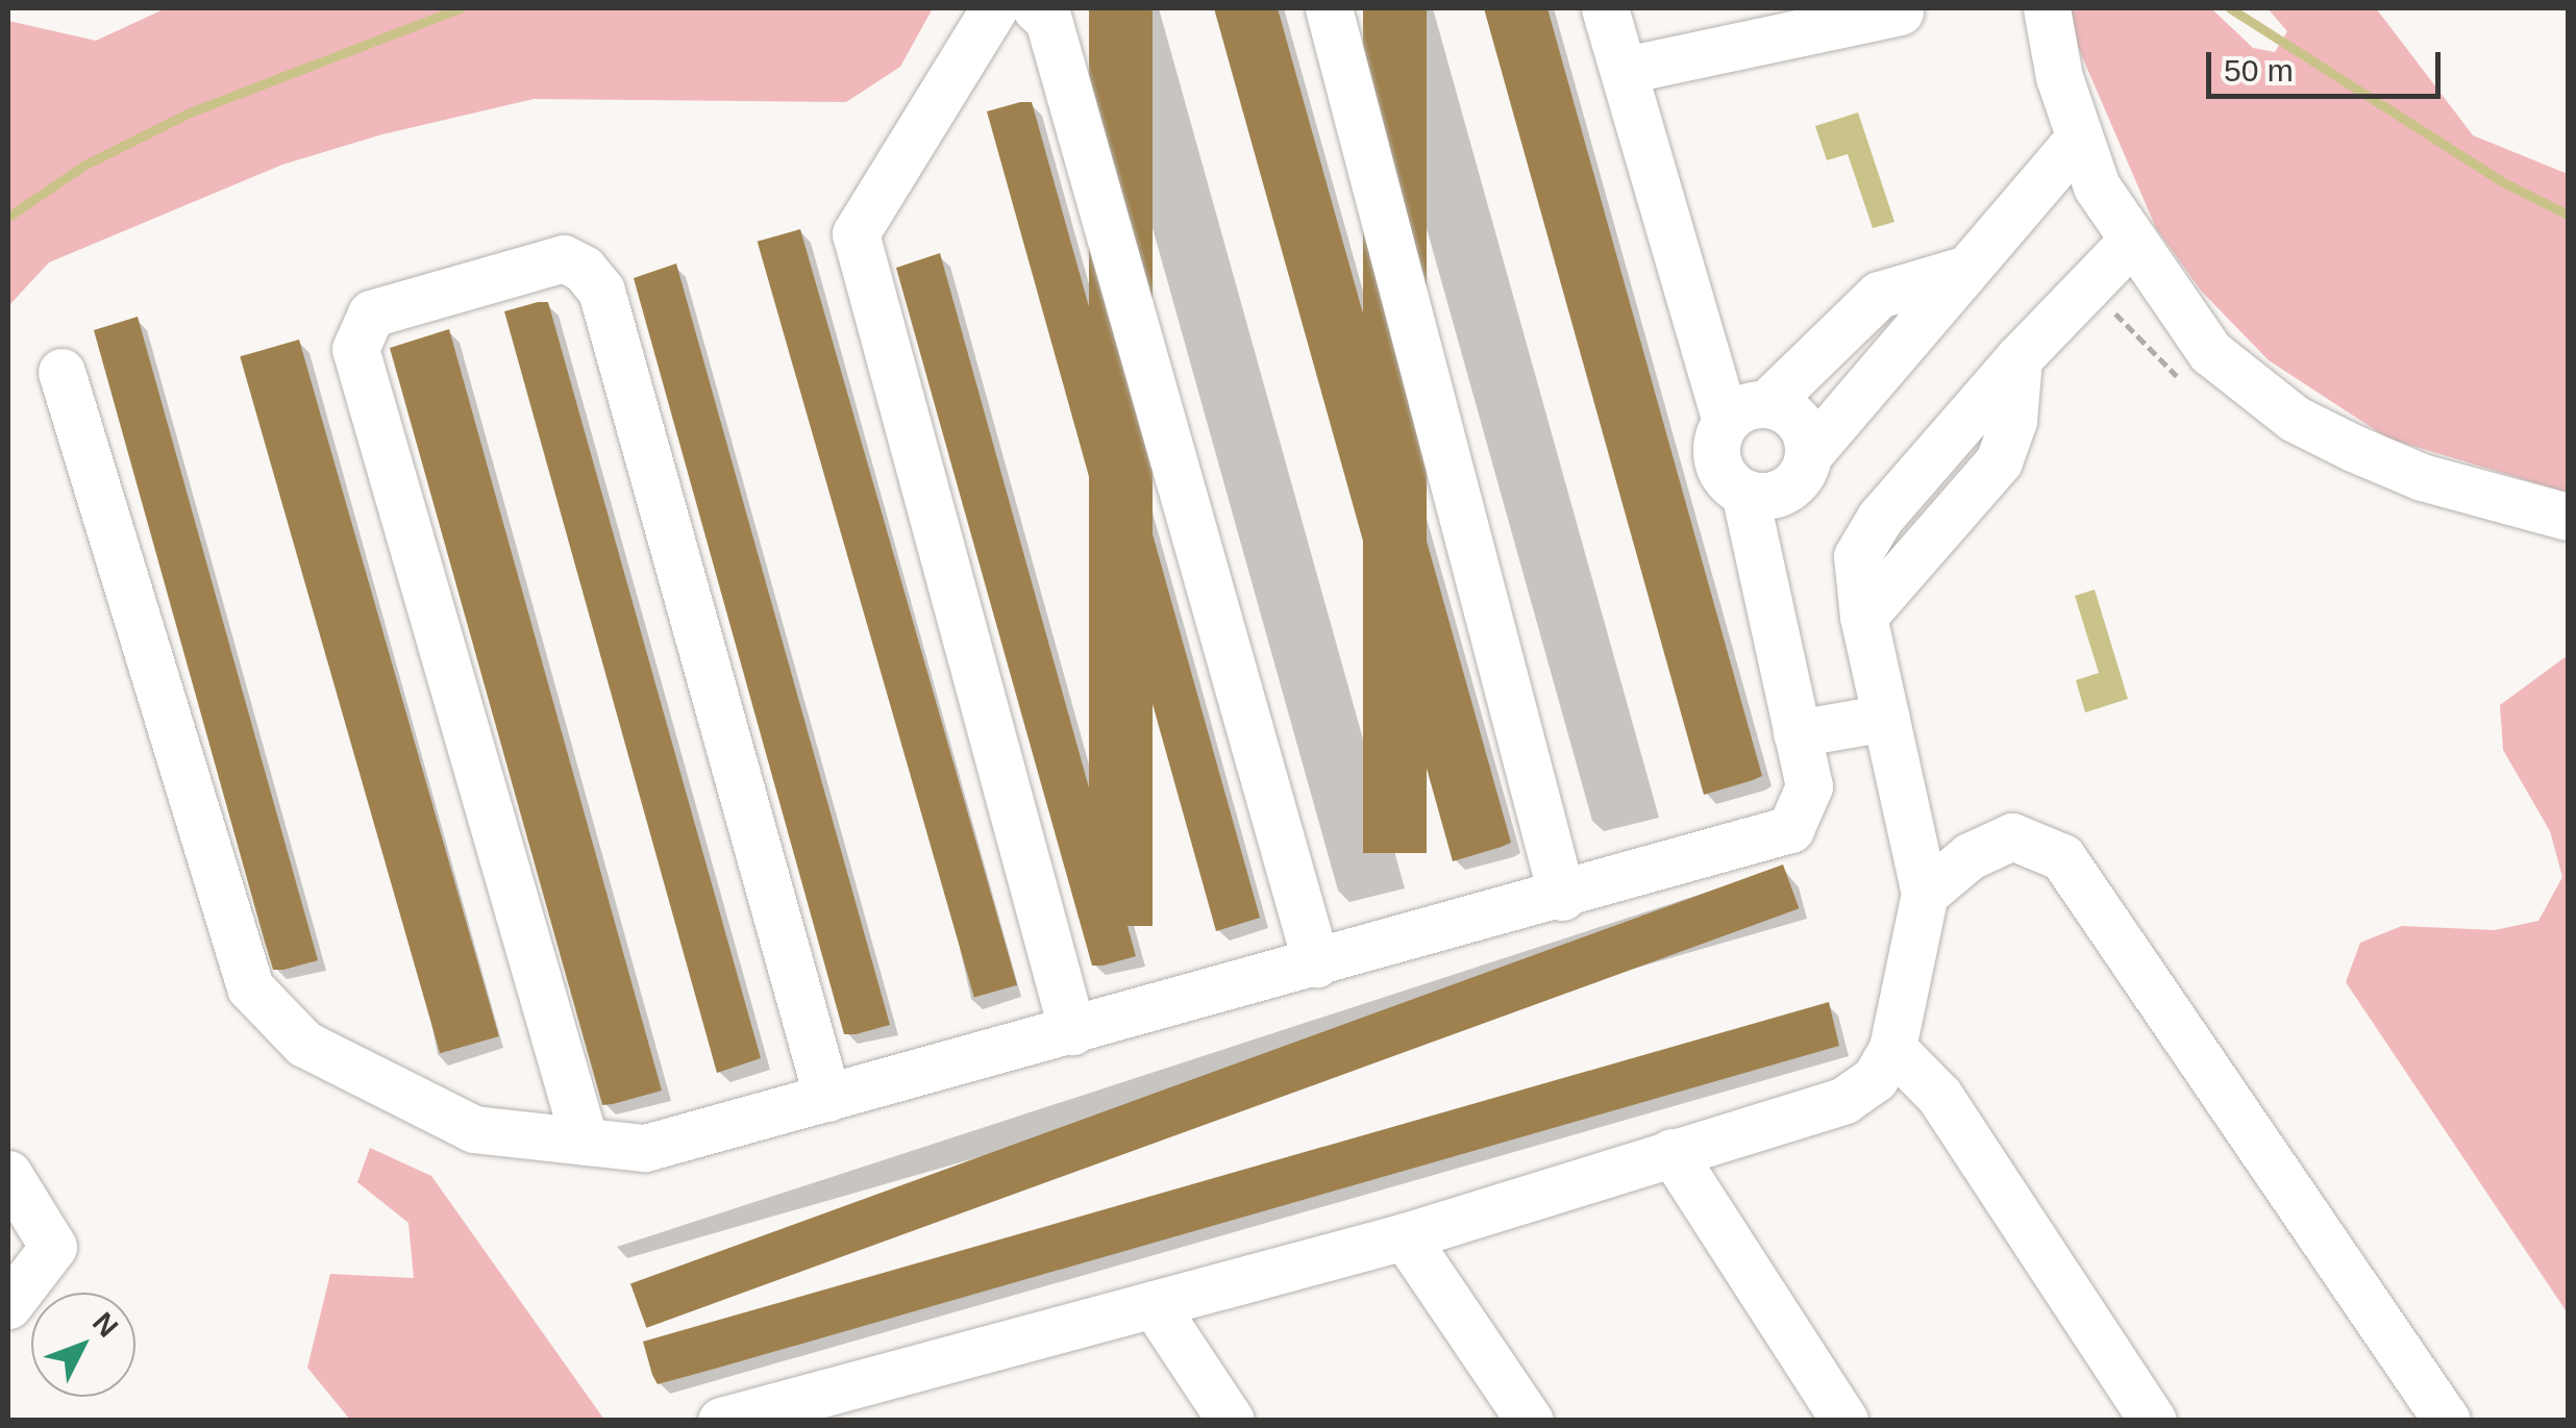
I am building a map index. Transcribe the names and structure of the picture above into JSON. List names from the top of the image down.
{
  "scale_bar": "50 m",
  "north": "top right"
}
